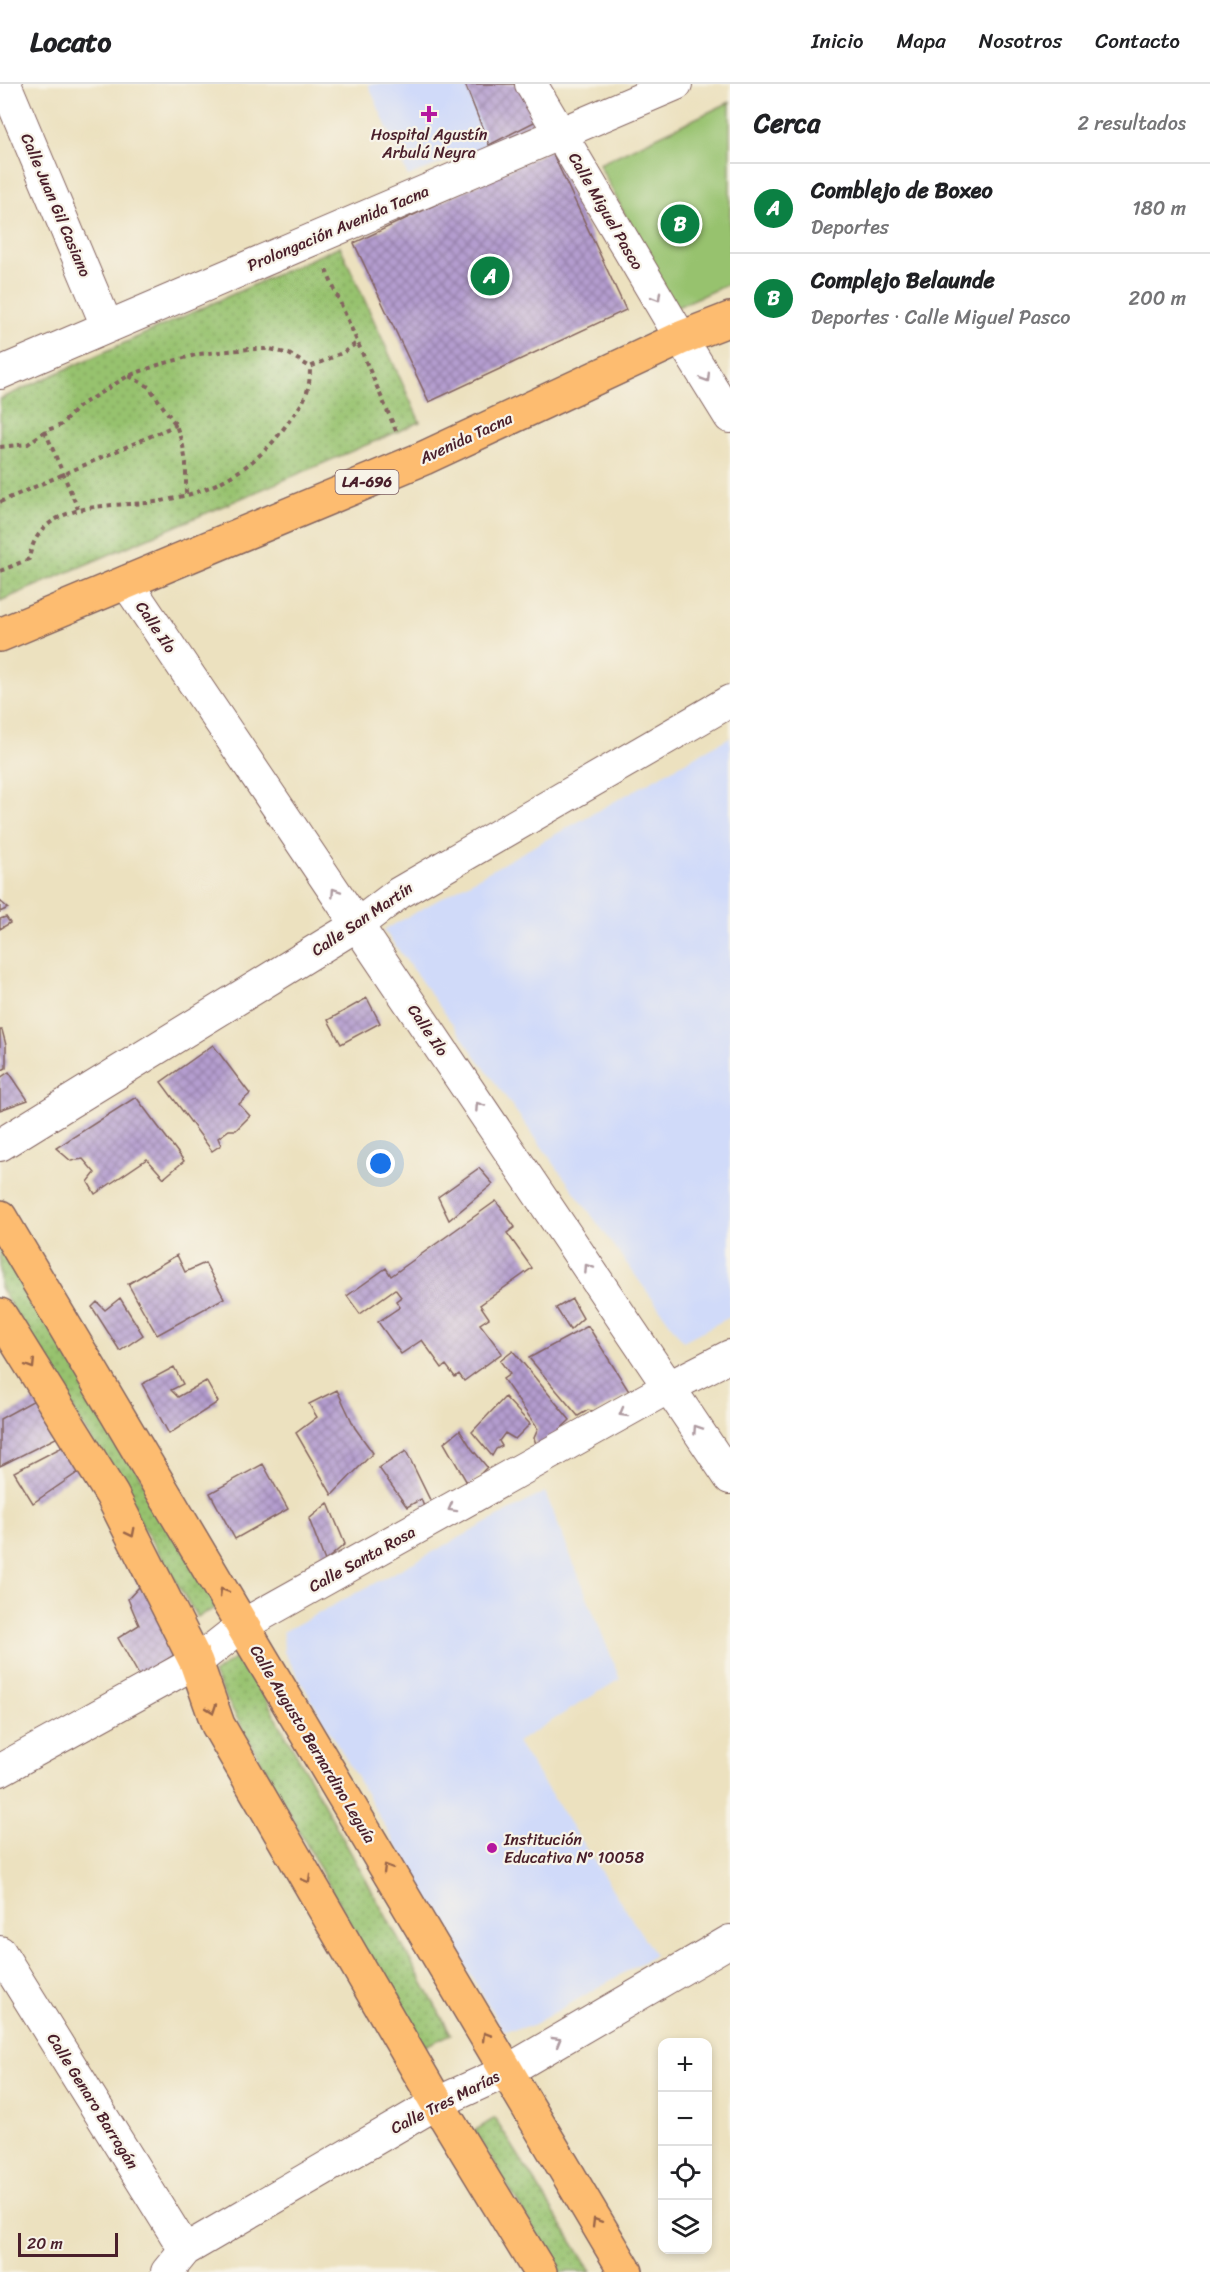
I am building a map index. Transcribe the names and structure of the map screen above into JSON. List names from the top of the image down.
{
  "streets": {
    "main road": ["Avenida Tacna", "LA-696", "Calle Augusto Bernardino Leguía"],
    "street": [
      "Calle Juan Gil Casiano",
      "Calle Miguel Pasco",
      "Prolongación Avenida Tacna",
      "Calle Ilo",
      "Calle San Martín",
      "Calle Santa Rosa",
      "Calle Genaro Barragán",
      "Calle Tres Marías"
    ]
  },
  "crossings": [
    ["Calle Juan Gil Casiano", "Prolongación Avenida Tacna"],
    ["Calle Miguel Pasco", "Prolongación Avenida Tacna"],
    ["Calle Miguel Pasco", "Avenida Tacna"],
    ["Avenida Tacna", "Calle Ilo"],
    ["Calle Ilo", "Calle San Martín"],
    ["Calle Ilo", "Calle Santa Rosa"],
    ["Calle Santa Rosa", "Calle Augusto Bernardino Leguía"],
    ["Calle Augusto Bernardino Leguía", "Calle Tres Marías"],
    ["Calle Genaro Barragán", "Calle Tres Marías"]
  ],
  "one_way": [
    "Calle Miguel Pasco",
    "Calle Ilo",
    "Calle Santa Rosa",
    "Calle Tres Marías"
  ],
  "places": {
    "health": ["Hospital Agustín Arbulú Neyra"],
    "other": ["Institución Educativa Nº 10058"]
  },
  "scale_bar": "20 m",
  "page": {
    "header": "Locato",
    "nav": [
      "Inicio",
      "Mapa",
      "Nosotros",
      "Contacto"
    ],
    "heading": ["Cerca", "2 resultados"],
    "list": [
      {
        "mark": "A",
        "name": "Comblejo de Boxeo",
        "note": "Deportes",
        "value": "180 m"
      },
      {
        "mark": "B",
        "name": "Complejo Belaunde",
        "note": "Deportes · Calle Miguel Pasco",
        "value": "200 m"
      }
    ],
    "pins": ["B", "A"],
    "map_buttons": ["+", "−"],
    "scale": "20 m"
  }
}
